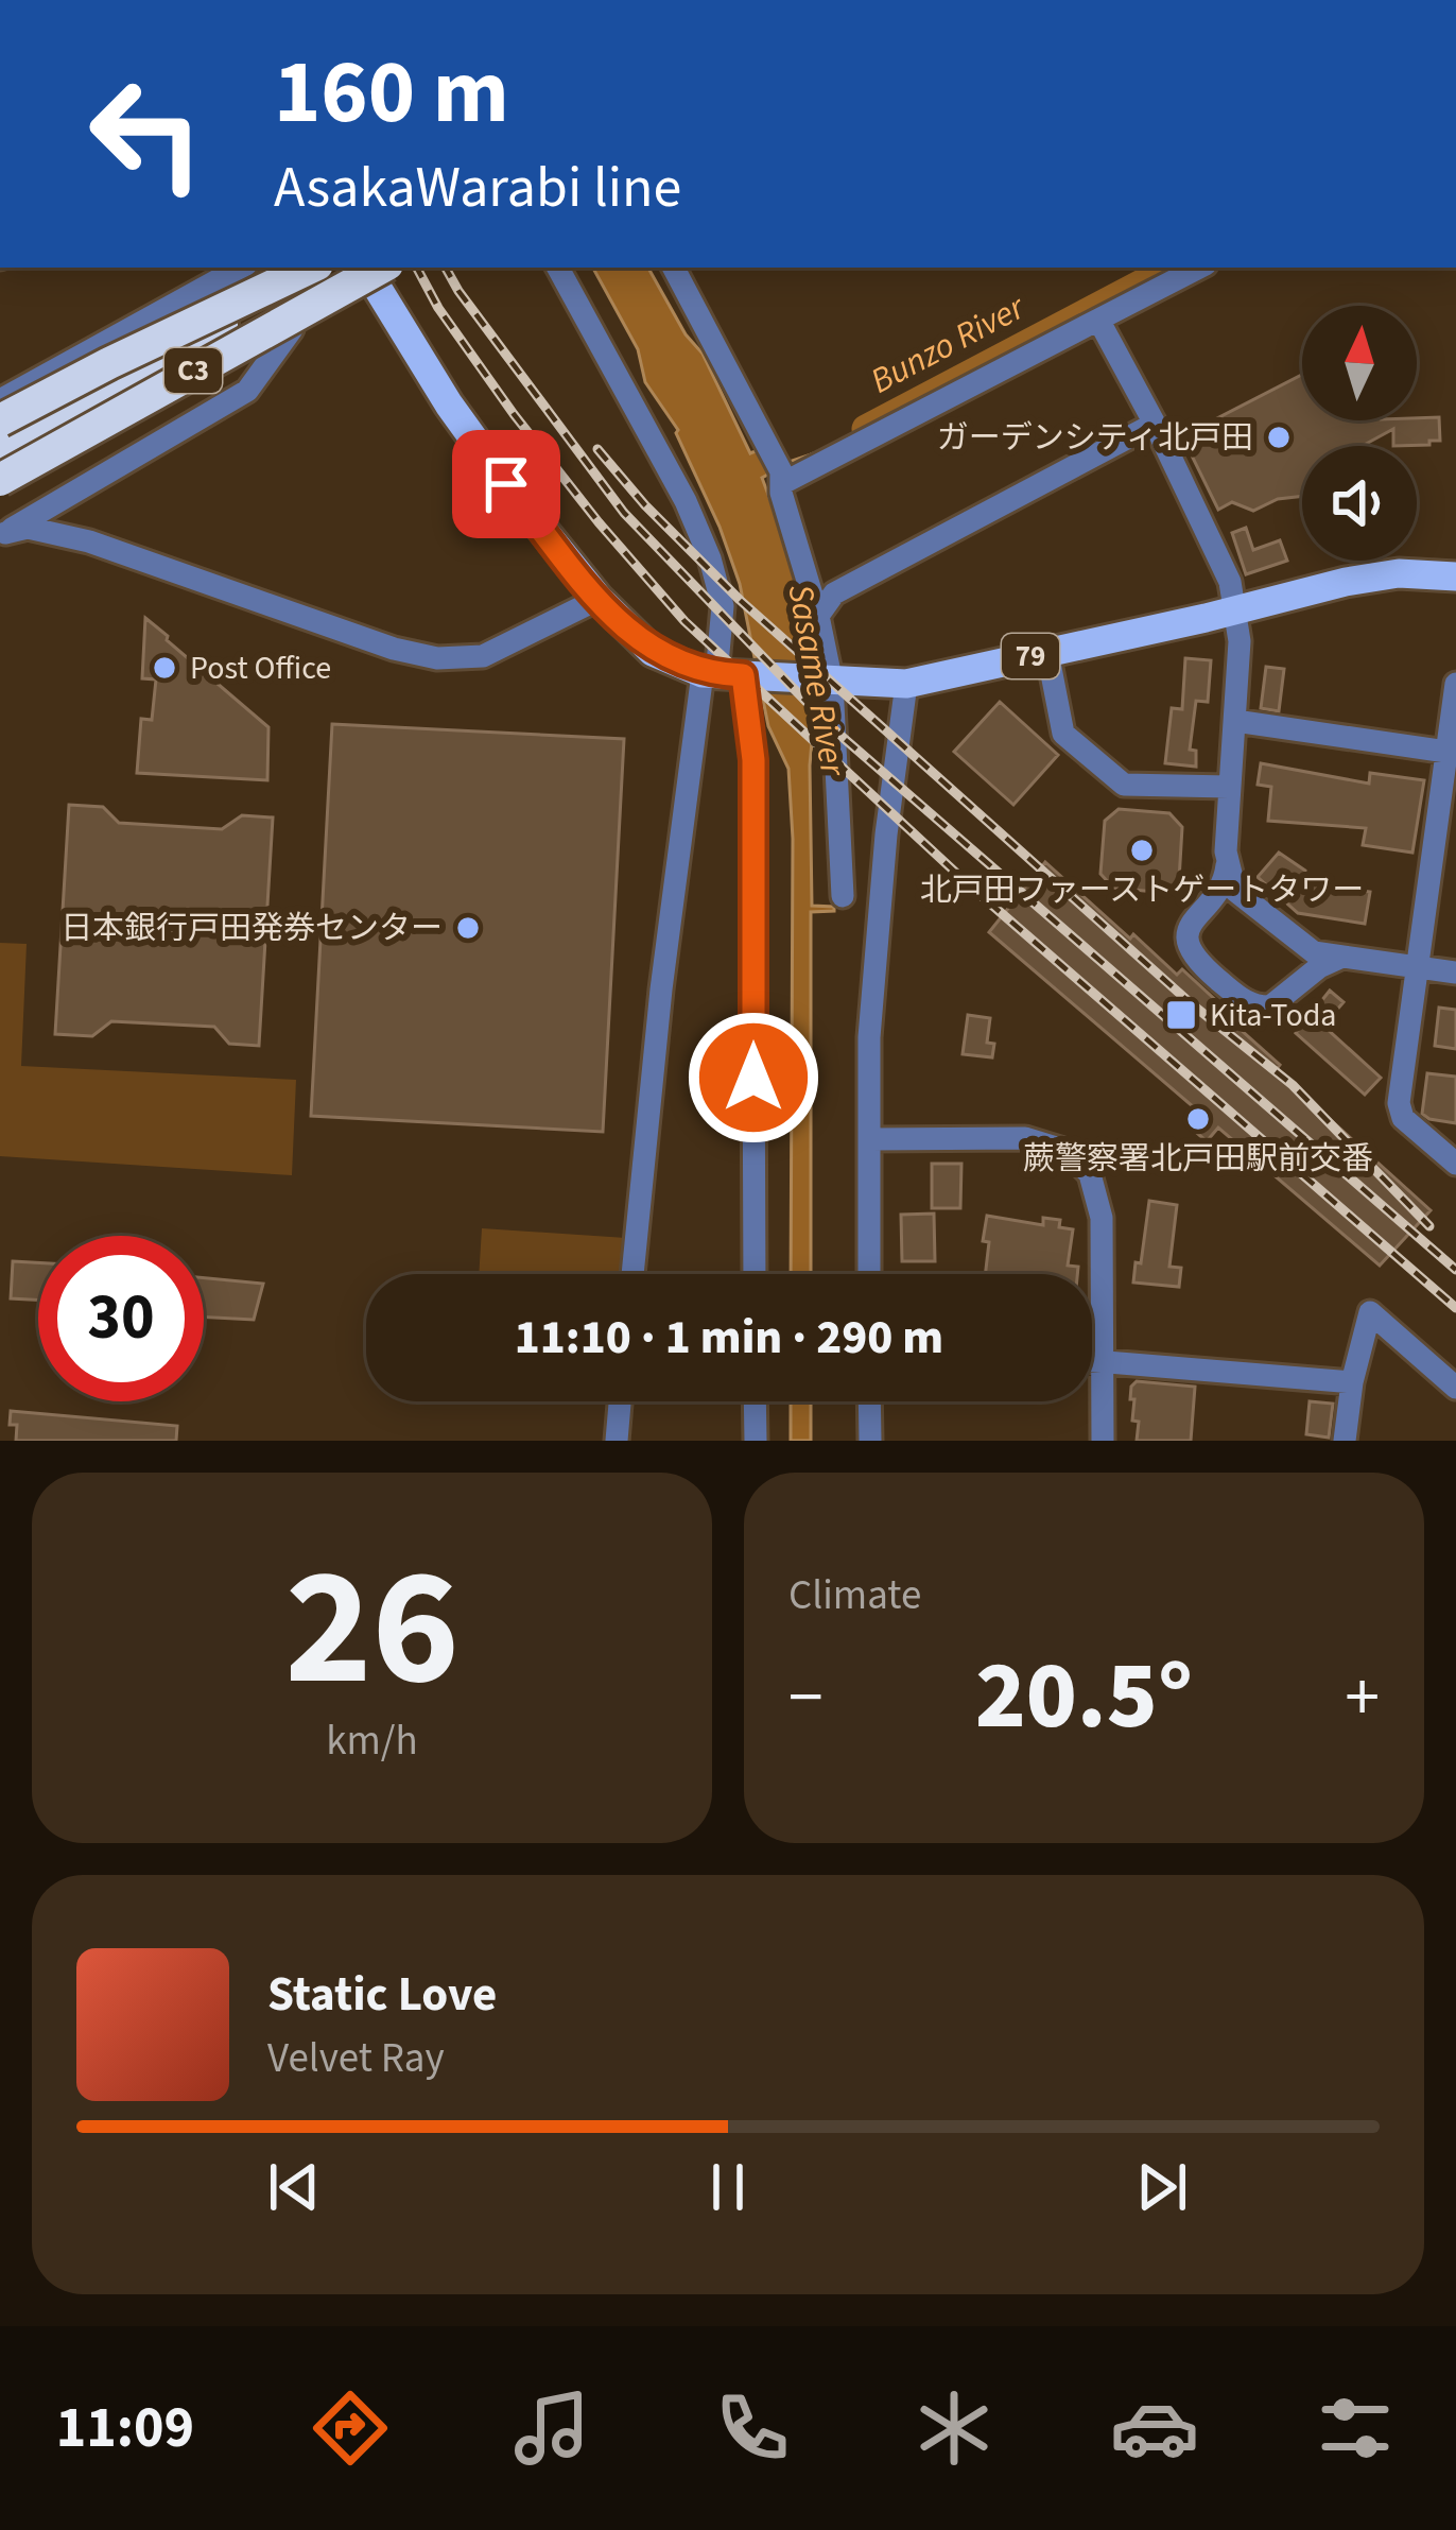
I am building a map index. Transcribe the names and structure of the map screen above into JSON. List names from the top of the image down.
{
  "streets": {
    "highway": ["C3"],
    "main road": ["79"]
  },
  "crossings": [
    ["C3", "79"]
  ],
  "water": ["Bunzo River", "Sasame River"],
  "places": {
    "other": [
      "ガーデンシティ北戸田",
      "Post Office",
      "北戸田ファーストゲートタワー",
      "日本銀行戸田発券センター",
      "蕨警察署北戸田駅前交番"
    ],
    "transit": ["Kita-Toda"]
  },
  "north": "top",
  "page": {
    "turn": ["160 m", "AsakaWarabi line"],
    "limit": "30",
    "trip": "11:10 · 1 min · 290 m",
    "tile": [
      ["26", "km/h"],
      "Climate"
    ],
    "heat": ["−", "20.5°", "+"],
    "song": ["Static Love", "Velvet Ray"],
    "tabs": "11:09"
  }
}
